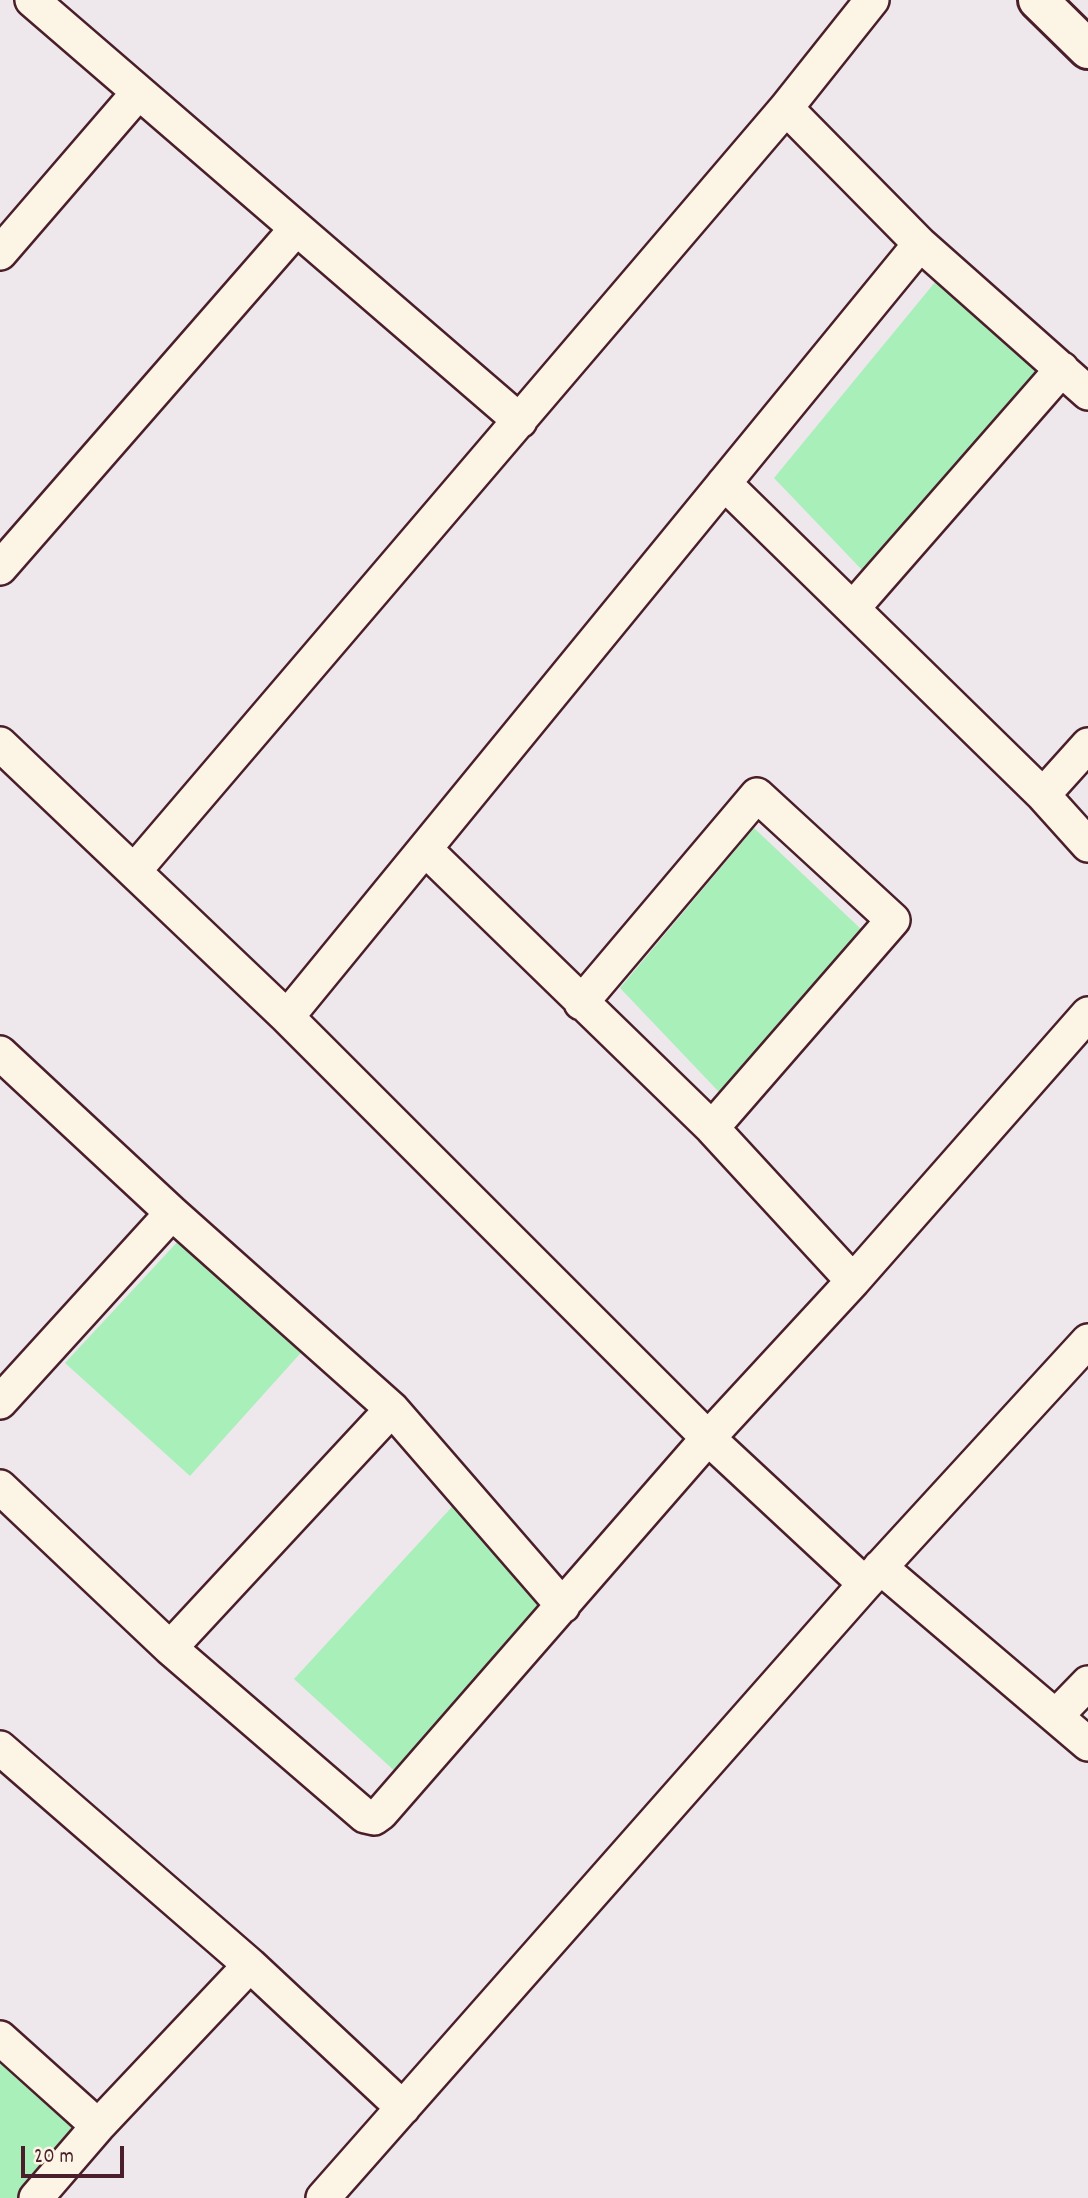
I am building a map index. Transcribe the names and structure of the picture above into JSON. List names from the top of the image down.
{
  "scale_bar": "20 m"
}
